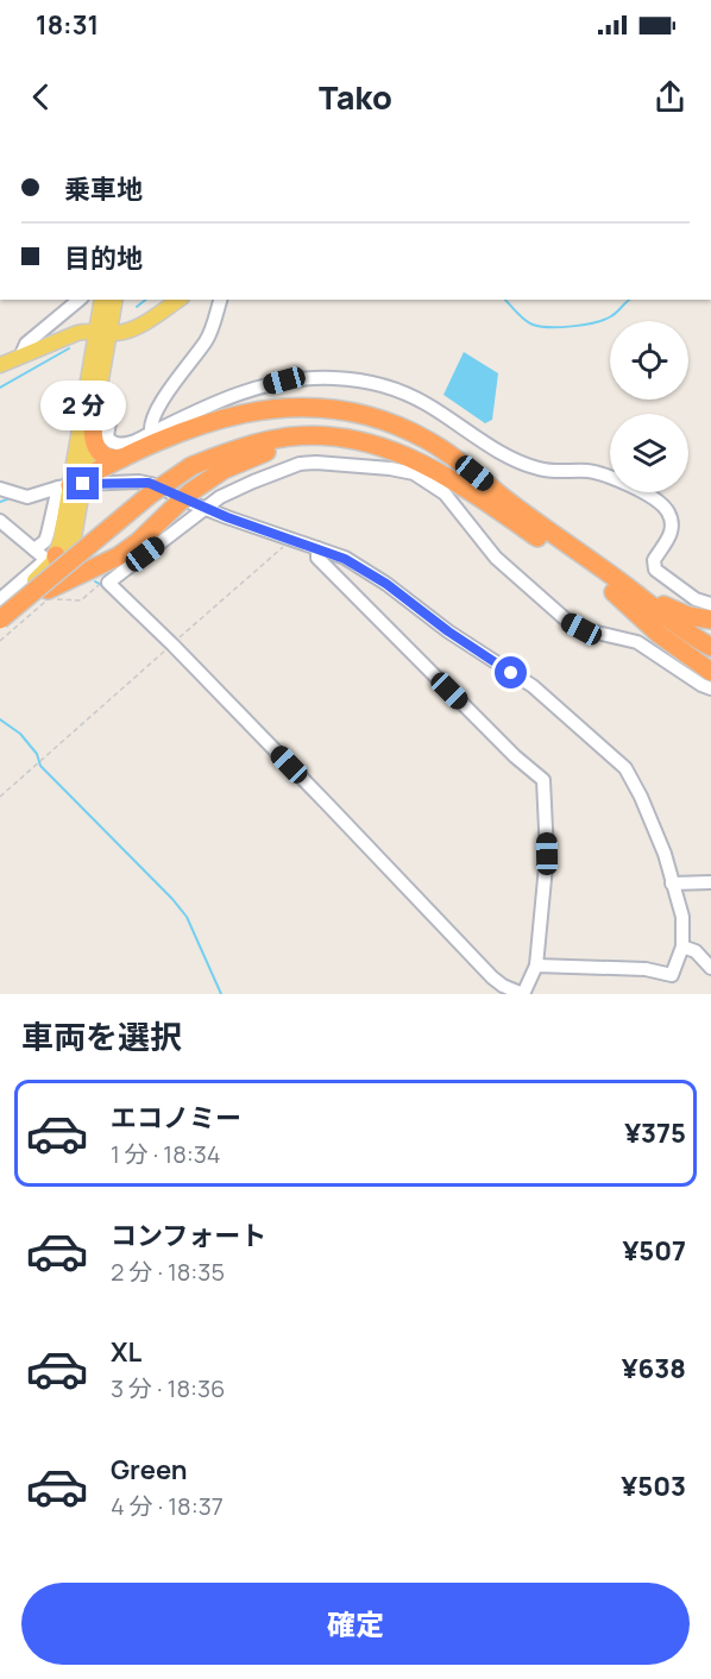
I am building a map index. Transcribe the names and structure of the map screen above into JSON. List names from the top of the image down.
{
  "page": {
    "status": "18:31",
    "header": "Tako",
    "banner": ["乗車地", "目的地"],
    "bubble": "2 分",
    "heading": "車両を選択",
    "list": [
      {
        "name": "エコノミー",
        "note": "1 分 · 18:34",
        "value": "¥375"
      },
      {
        "name": "コンフォート",
        "note": "2 分 · 18:35",
        "value": "¥507"
      },
      {
        "name": "XL",
        "note": "3 分 · 18:36",
        "value": "¥638"
      },
      {
        "name": "Green",
        "note": "4 分 · 18:37",
        "value": "¥503"
      }
    ],
    "buttons": "確定"
  }
}
